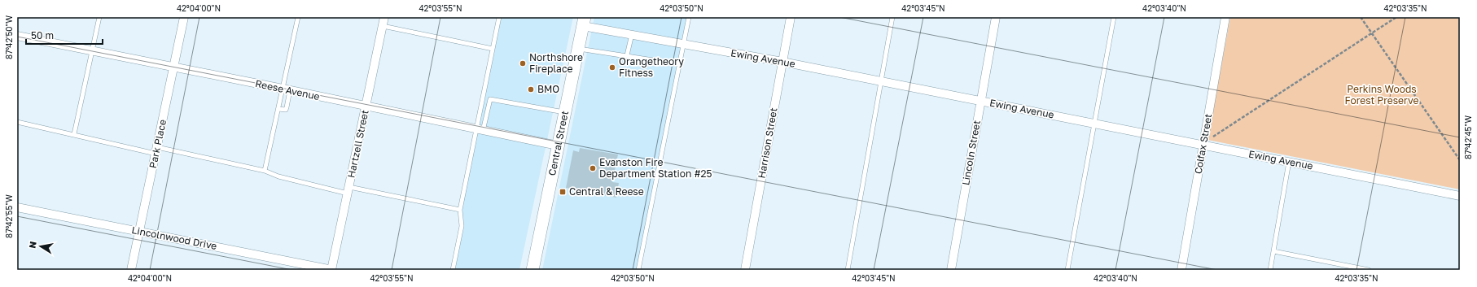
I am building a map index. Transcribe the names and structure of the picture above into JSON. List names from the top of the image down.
{
  "streets": {
    "main road": ["Central Street"],
    "street": [
      "Ewing Avenue",
      "Reese Avenue",
      "Harrison Street",
      "Park Place",
      "Hartzell Street",
      "Colfax Street",
      "Lincoln Street",
      "Lincolnwood Drive"
    ]
  },
  "crossings": [
    ["Ewing Avenue", "Harrison Street"],
    ["Ewing Avenue", "Central Street"],
    ["Ewing Avenue", "Colfax Street"],
    ["Ewing Avenue", "Lincoln Street"],
    ["Reese Avenue", "Park Place"],
    ["Reese Avenue", "Hartzell Street"],
    ["Reese Avenue", "Central Street"],
    ["Park Place", "Lincolnwood Drive"],
    ["Hartzell Street", "Lincolnwood Drive"]
  ],
  "parks": ["Perkins Woods Forest Preserve"],
  "places": {
    "other": [
      "Northshore Fireplace",
      "Orangetheory Fitness",
      "BMO",
      "Evanston Fire Department Station #25"
    ],
    "transit": ["Central & Reese"]
  },
  "scale_bar": "50 m",
  "north": "left",
  "coordinates": [
    "42°04'00\"N",
    "42°03'55\"N",
    "42°03'50\"N",
    "42°03'45\"N",
    "42°03'40\"N",
    "42°03'35\"N",
    "87°42'50\"W",
    "87°42'45\"W",
    "87°42'55\"W"
  ]
}
